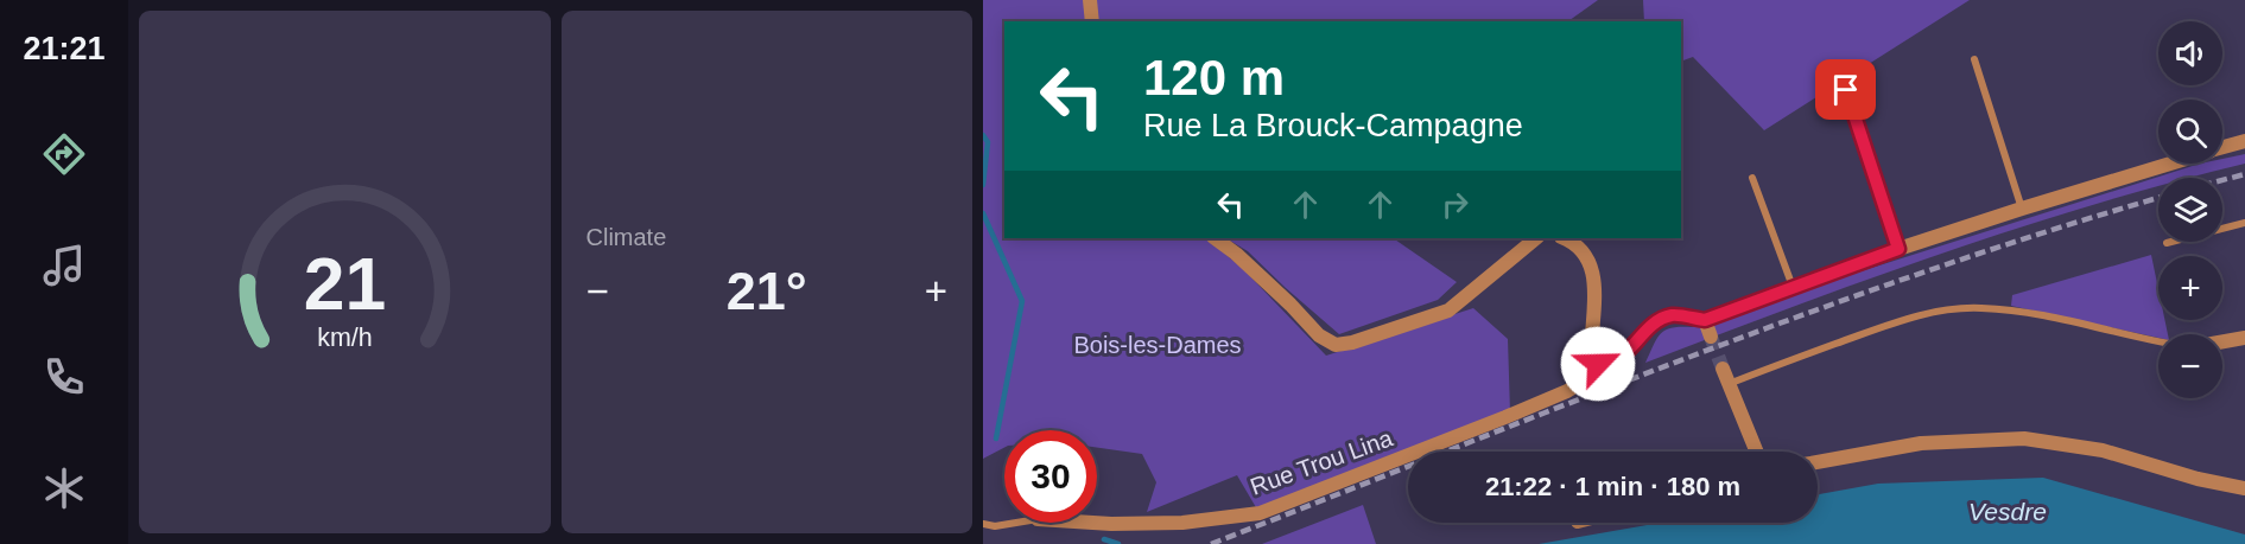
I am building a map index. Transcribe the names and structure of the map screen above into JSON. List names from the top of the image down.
{
  "streets": {
    "street": ["Rue Trou Lina"]
  },
  "water": ["Vesdre"],
  "parks": ["Bois-les-Dames"],
  "page": {
    "tabs": "21:21",
    "tile": "Climate",
    "map_buttons": ["+", "−"],
    "turn": ["120 m", "Rue La Brouck-Campagne"],
    "heat": ["−", "21°", "+"],
    "limit": "30",
    "trip": "21:22 · 1 min · 180 m",
    "gauge": ["21", "km/h"]
  }
}
